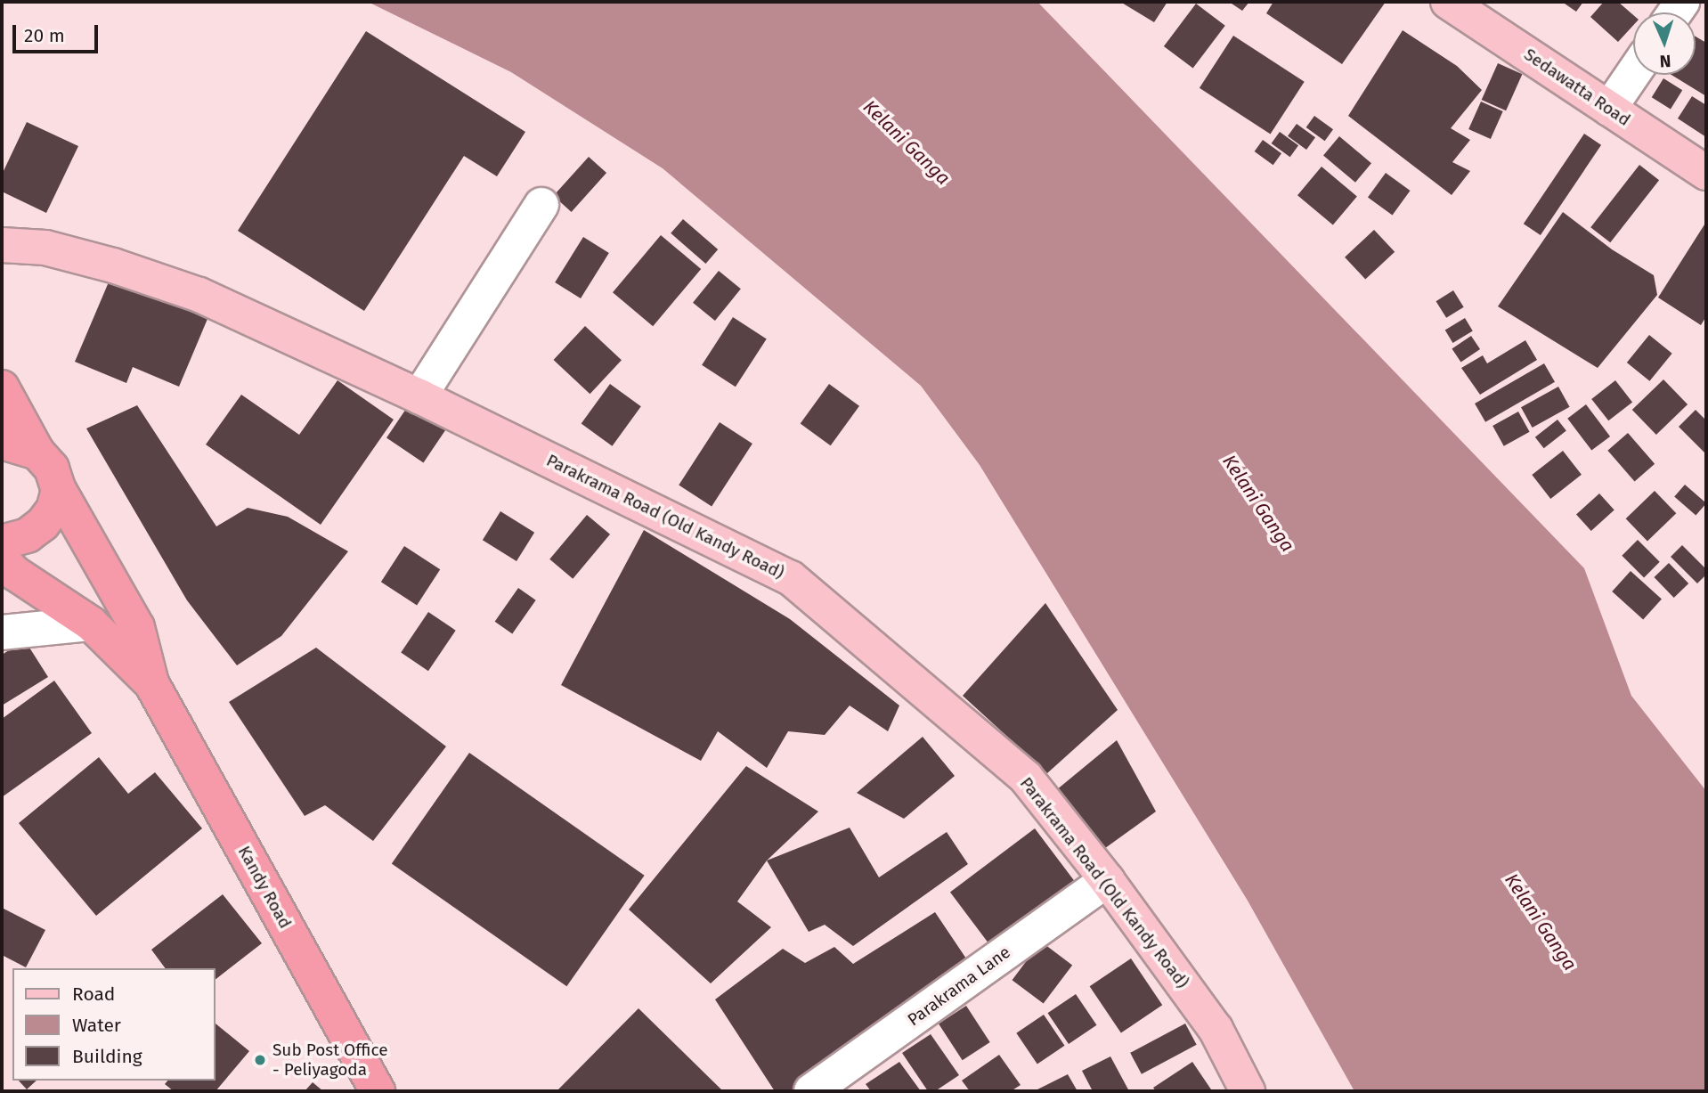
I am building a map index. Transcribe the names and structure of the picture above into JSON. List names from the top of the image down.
{
  "streets": {
    "highway": ["Kandy Road"],
    "main road": ["Sedawatta Road", "Parakrama Road (Old Kandy Road)"],
    "street": ["Parakrama Lane"]
  },
  "crossings": [
    ["Parakrama Road (Old Kandy Road)", "Parakrama Lane"]
  ],
  "water": ["Kelani Ganga"],
  "places": ["Sub Post Office - Peliyagoda"],
  "legend": ["Road", "Water", "Building"],
  "scale_bar": "20 m",
  "north": "bottom"
}
